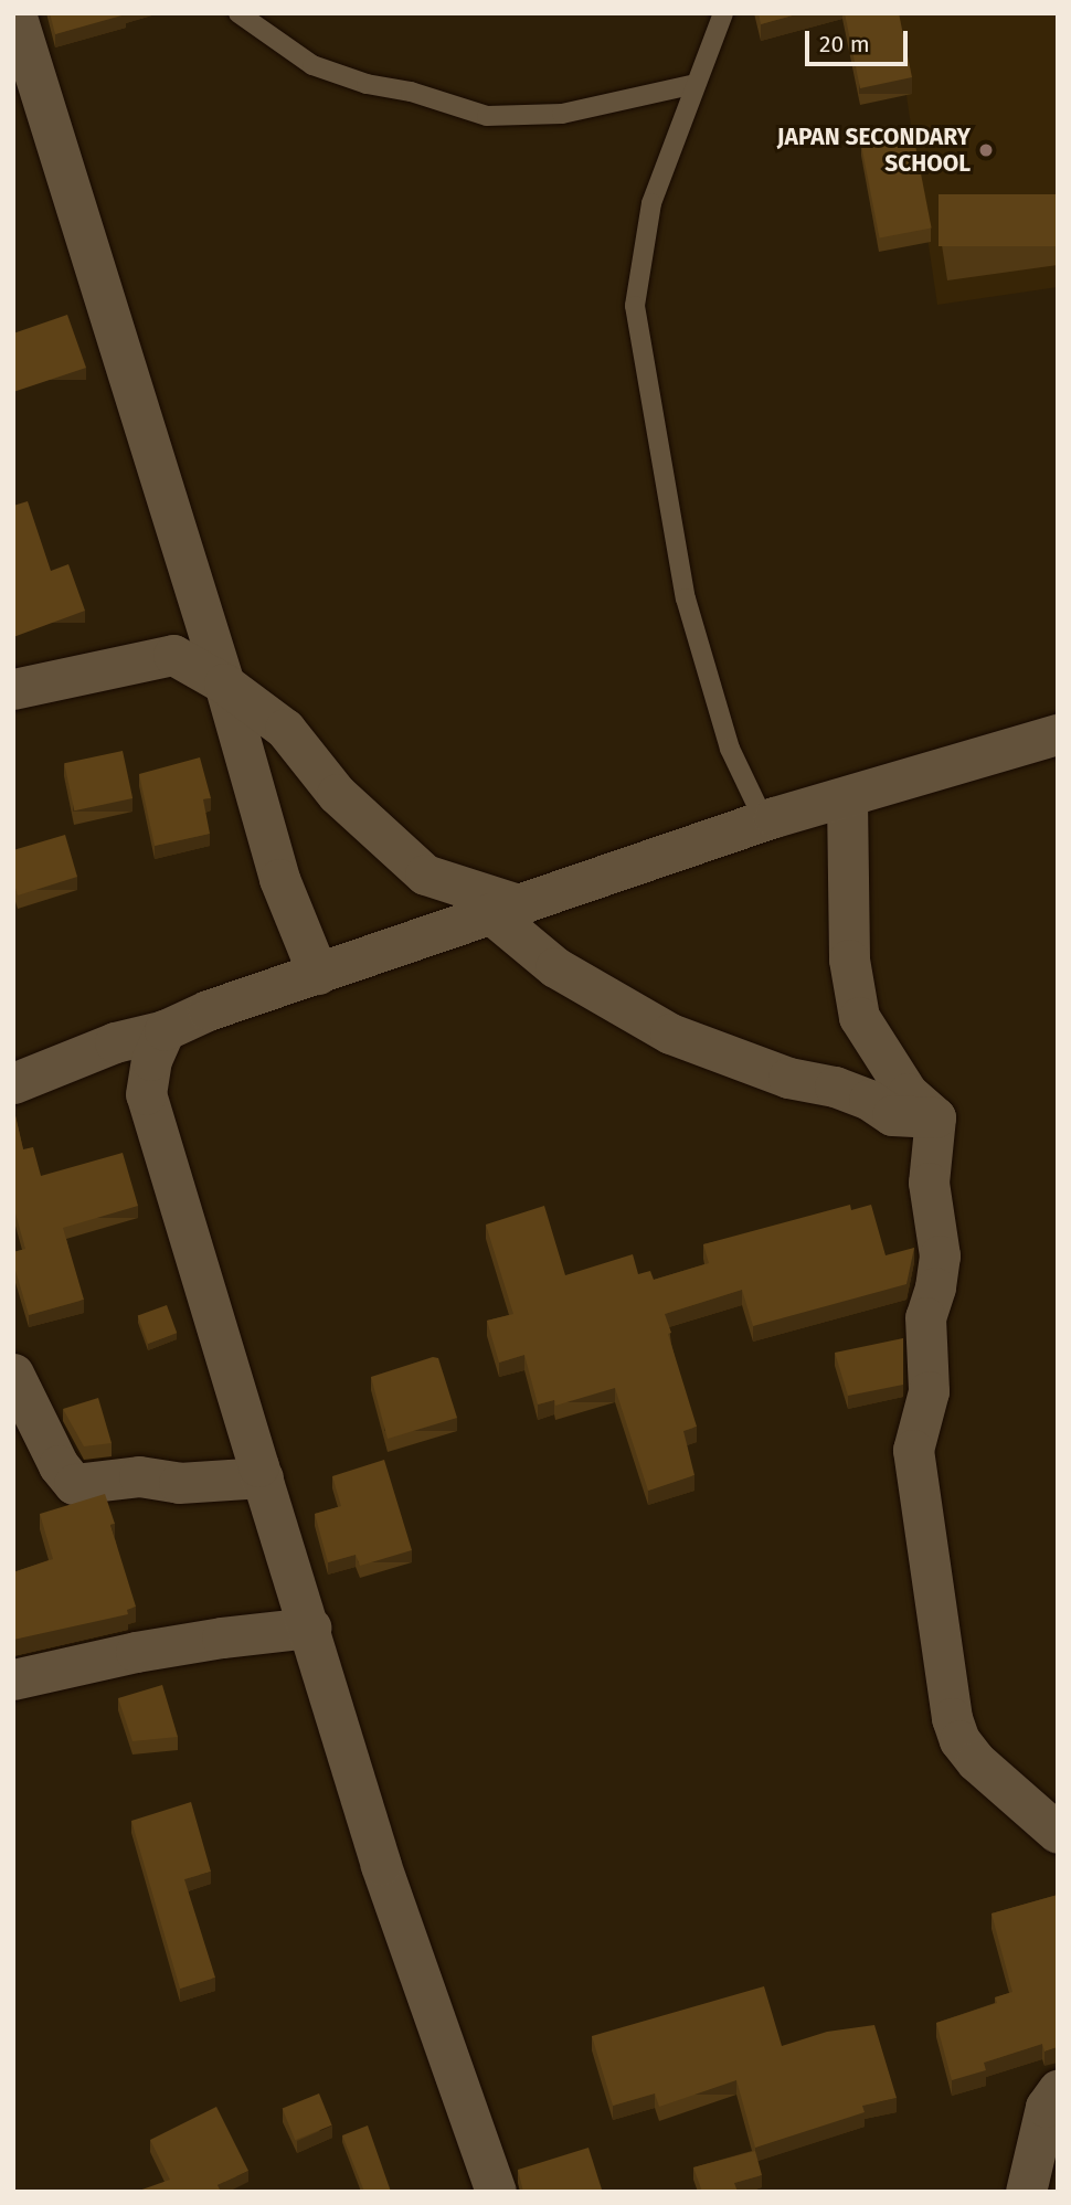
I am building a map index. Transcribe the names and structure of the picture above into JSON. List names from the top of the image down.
{
  "places": ["JAPAN SECONDARY SCHOOL"],
  "scale_bar": "20 m"
}
